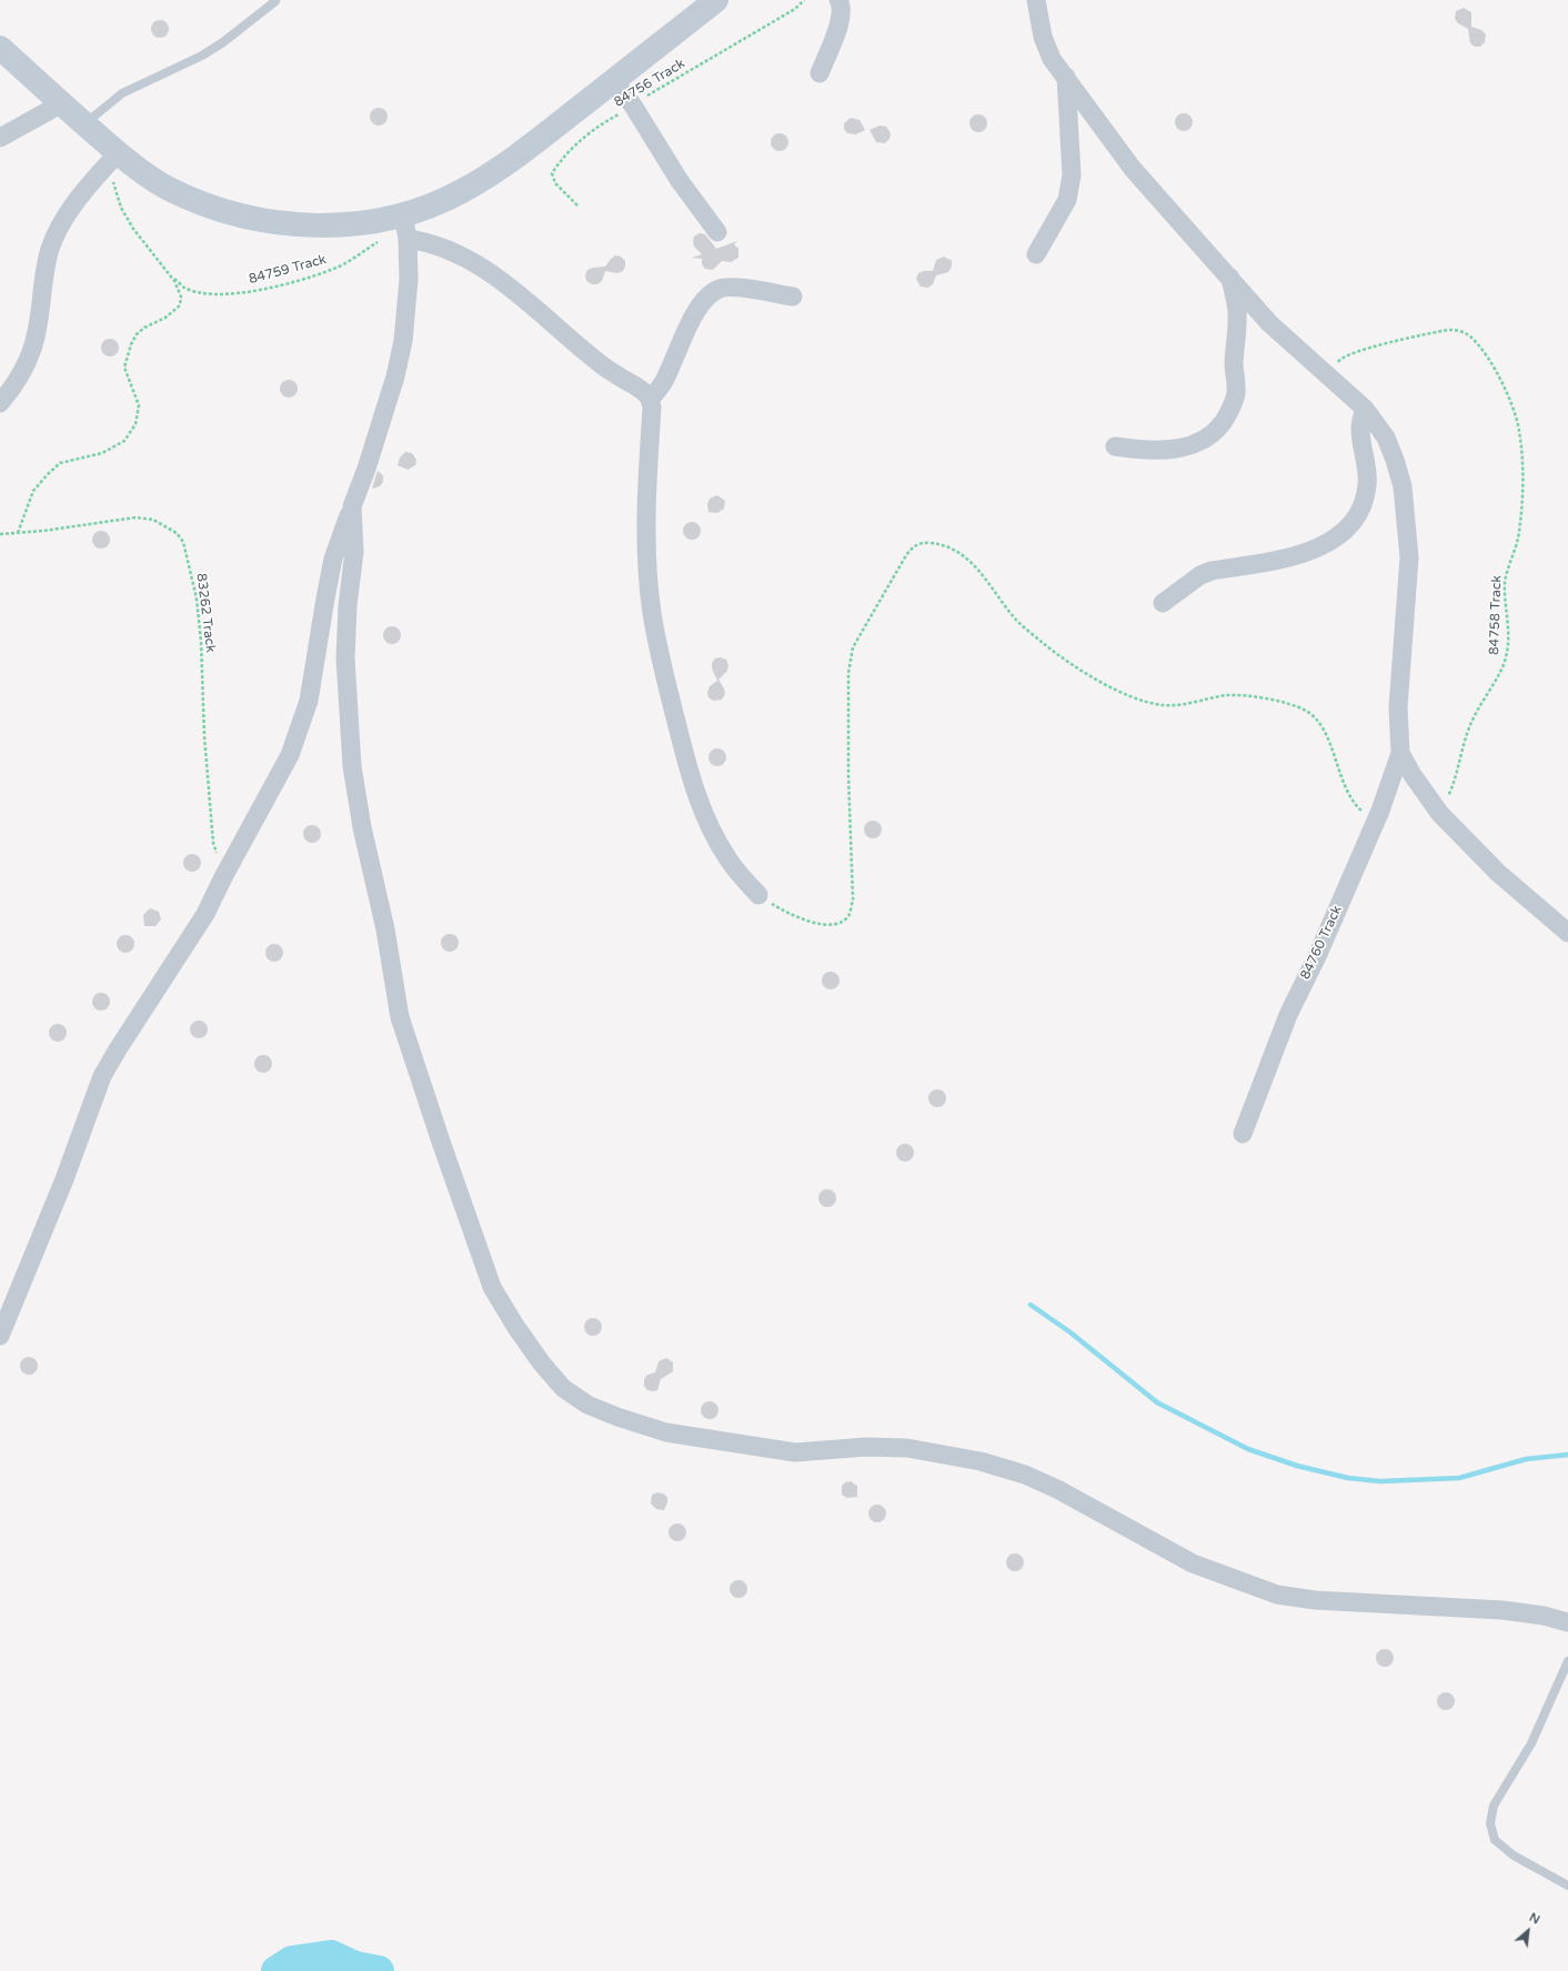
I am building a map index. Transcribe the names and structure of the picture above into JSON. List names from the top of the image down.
{
  "streets": {
    "street": ["84760 Track"],
    "path": [
      "84756 Track",
      "84759 Track",
      "83262 Track",
      "84758 Track"
    ]
  },
  "crossings": [
    ["84759 Track", "83262 Track"]
  ],
  "north": "top right"
}
